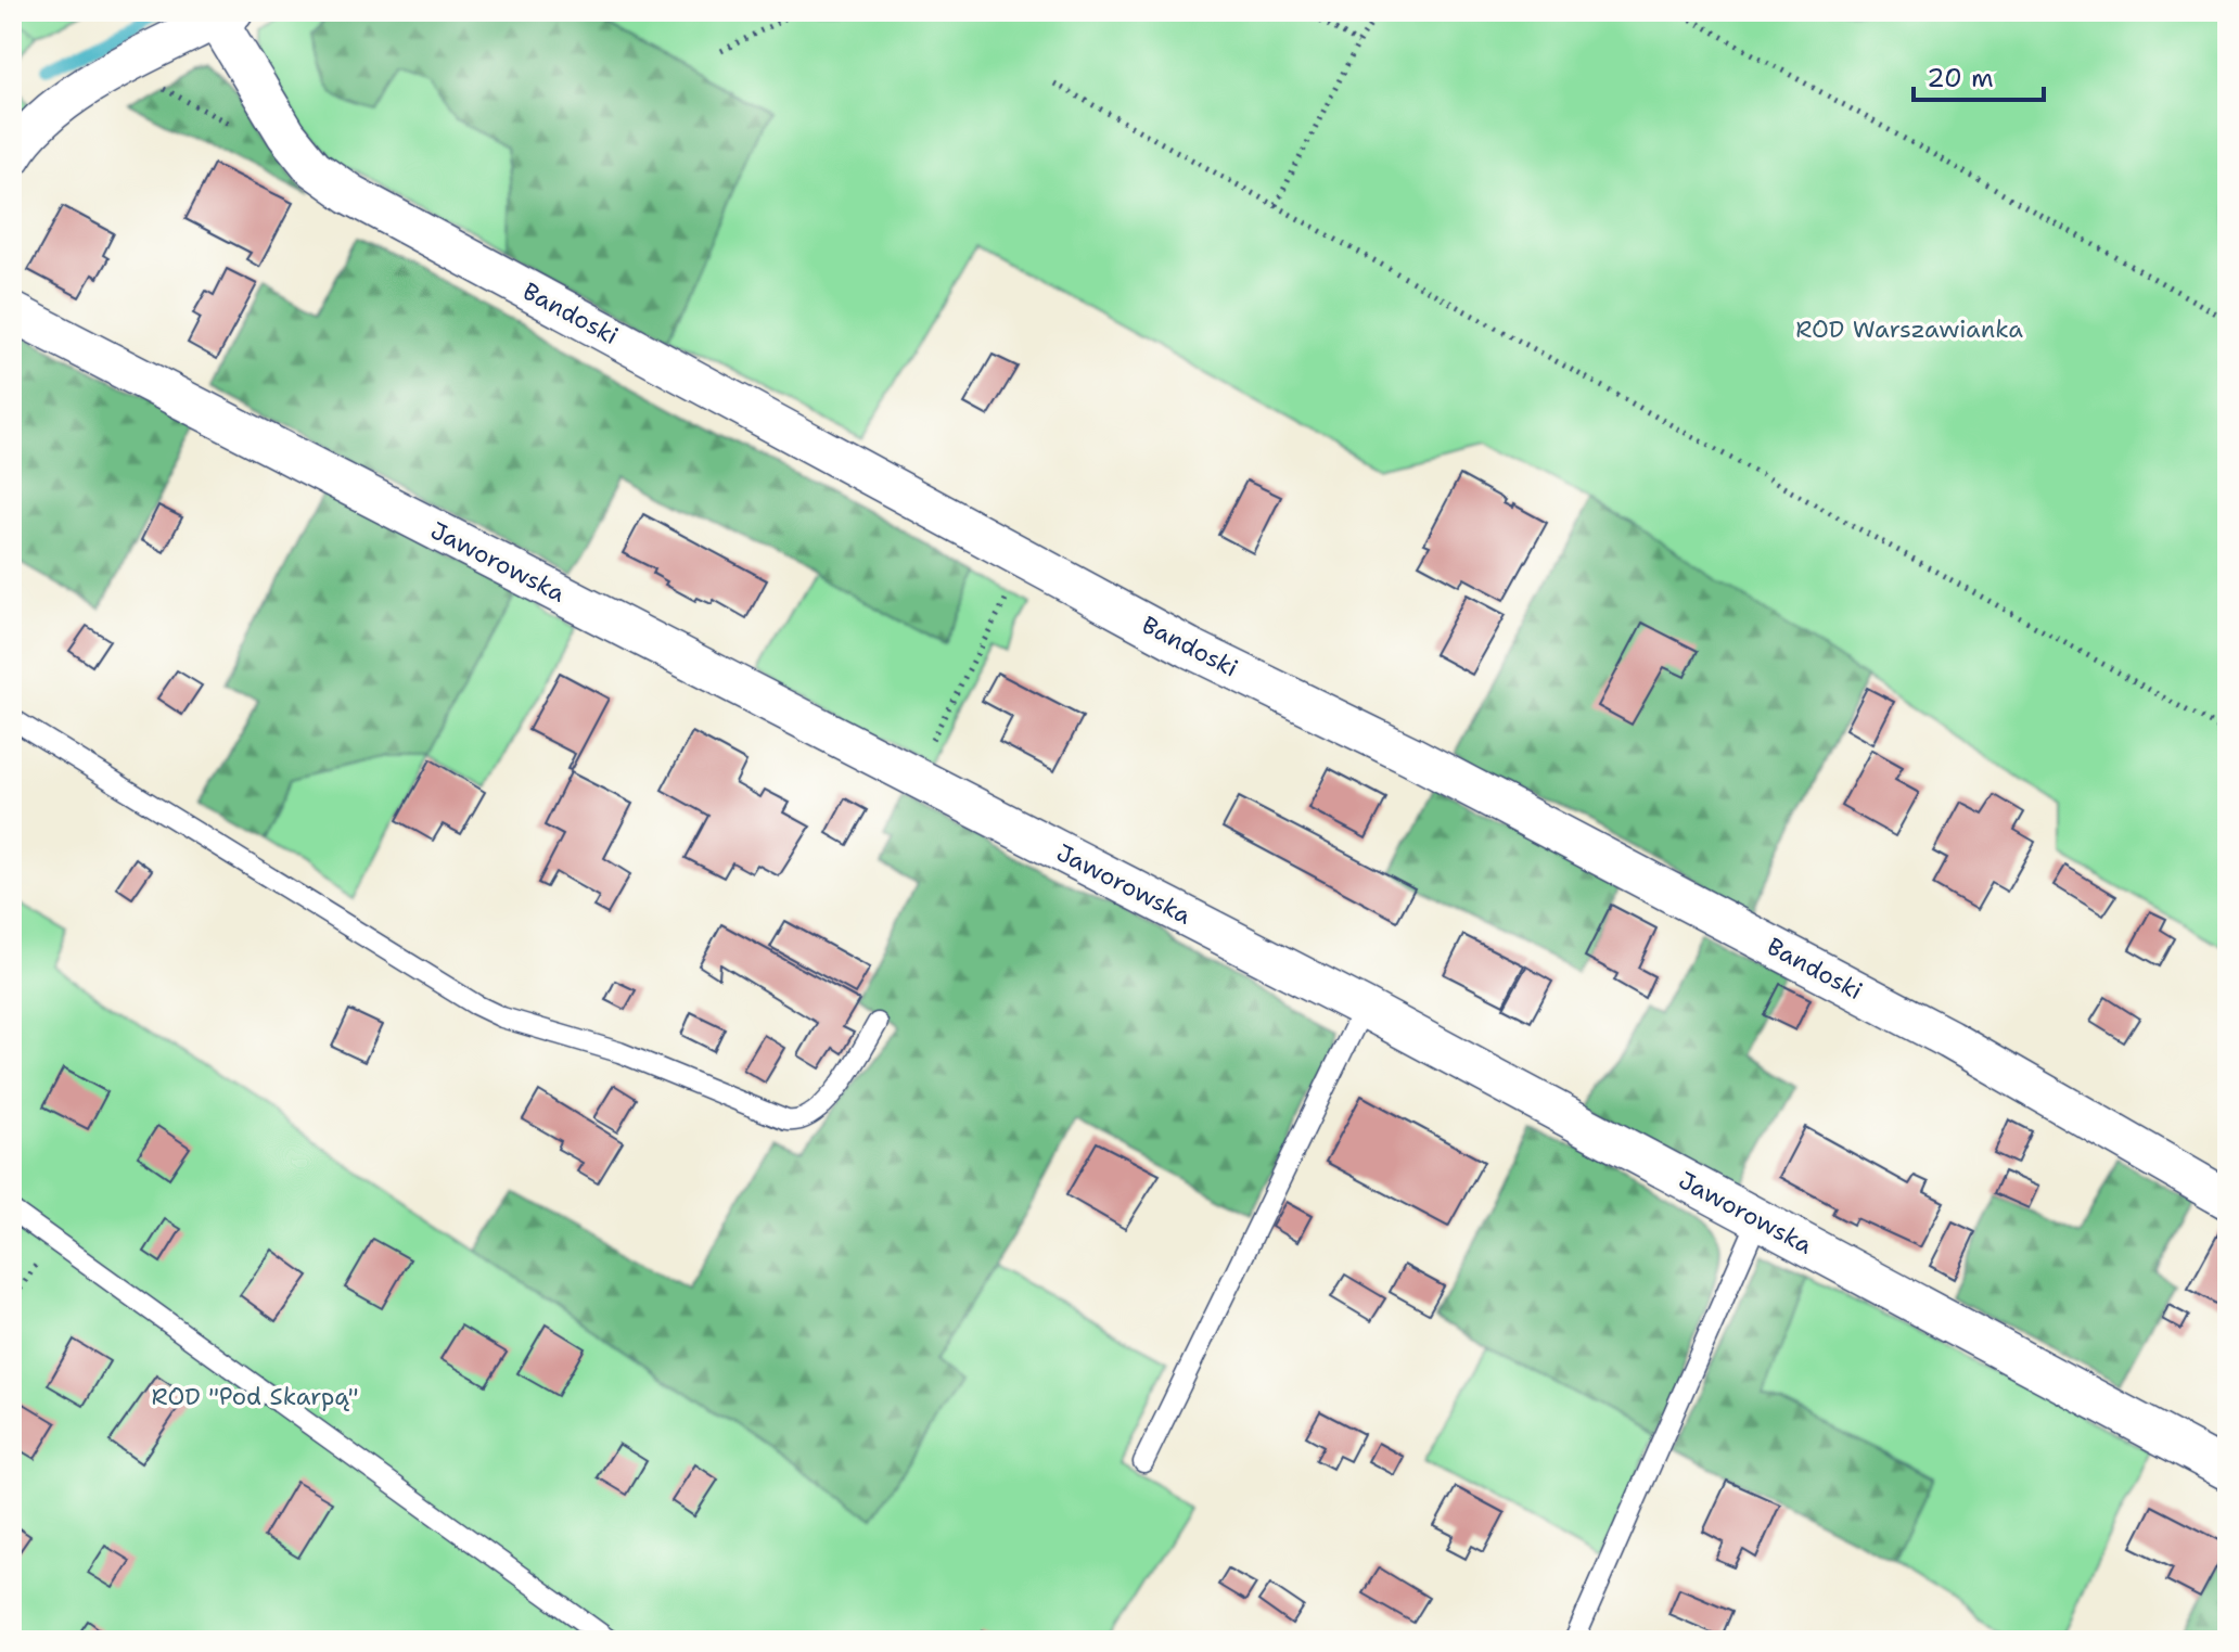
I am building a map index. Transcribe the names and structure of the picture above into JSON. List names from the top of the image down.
{
  "streets": {
    "street": ["Bandoski", "Jaworowska"]
  },
  "parks": ["ROD Warszawianka", "ROD \"Pod Skarpą\""],
  "scale_bar": "20 m"
}
